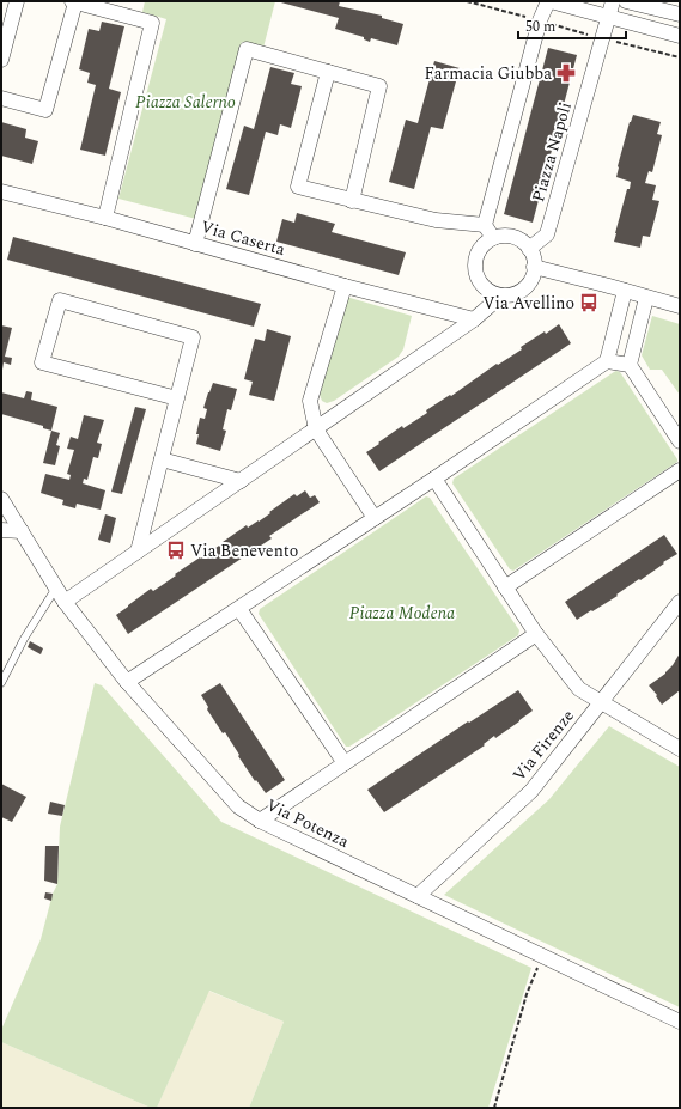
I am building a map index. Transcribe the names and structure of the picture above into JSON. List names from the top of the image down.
{
  "streets": {
    "street": [
      "Piazza Napoli",
      "Via Caserta",
      "Via Firenze",
      "Via Potenza"
    ]
  },
  "crossings": [
    ["Via Firenze", "Via Potenza"]
  ],
  "parks": ["Piazza Salerno", "Piazza Modena"],
  "places": {
    "pharmacy": ["Farmacia Giubba"],
    "bus stop": ["Via Avellino", "Via Benevento"]
  },
  "scale_bar": "50 m"
}
